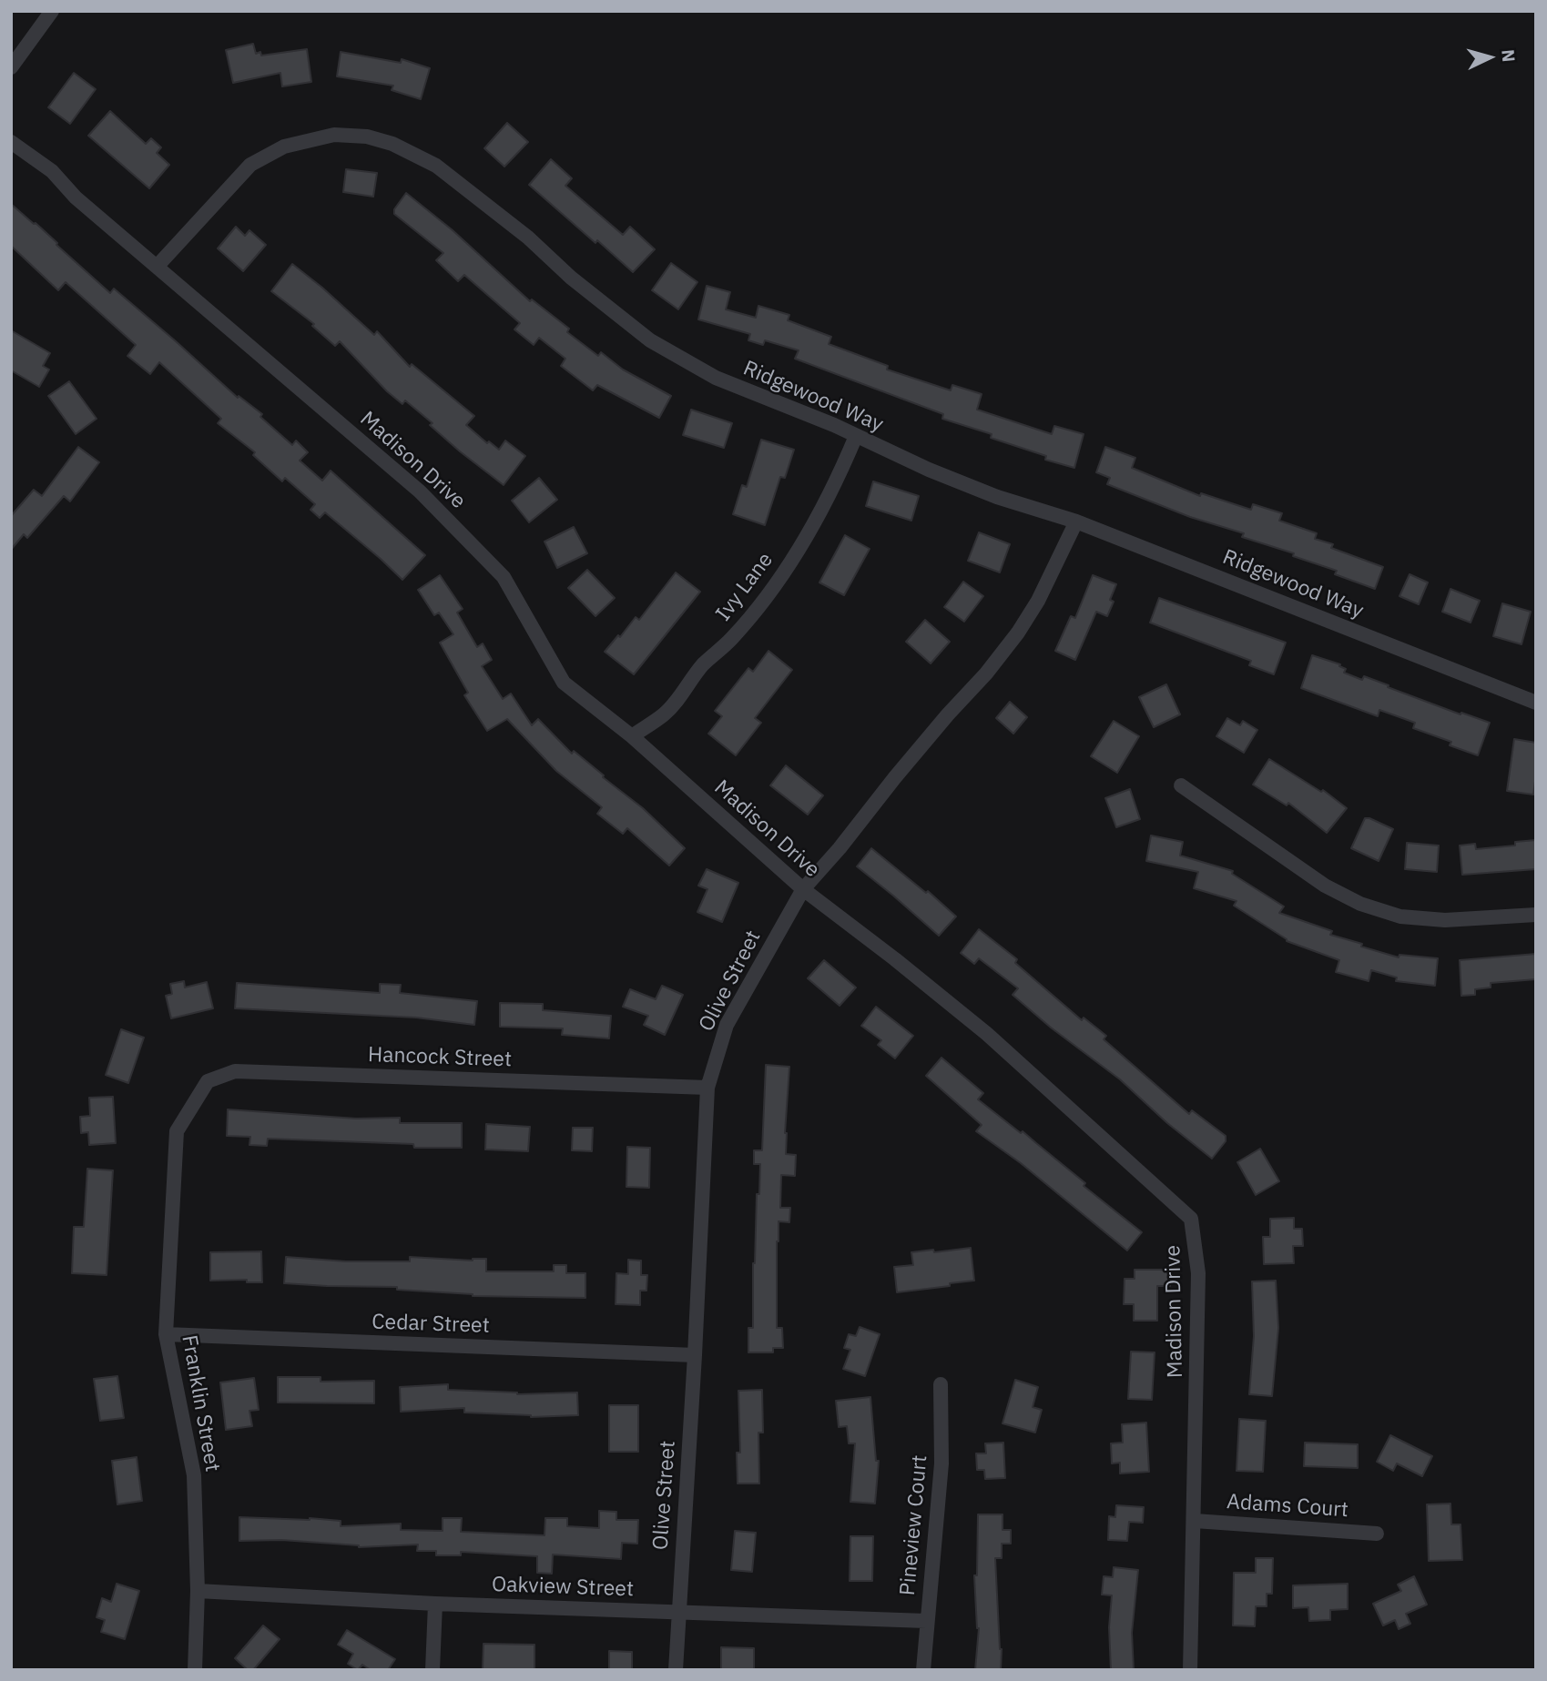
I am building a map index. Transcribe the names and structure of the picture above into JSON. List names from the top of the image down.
{
  "streets": {
    "street": [
      "Ridgewood Way",
      "Madison Drive",
      "Ivy Lane",
      "Olive Street",
      "Hancock Street",
      "Cedar Street",
      "Franklin Street",
      "Adams Court",
      "Pineview Court",
      "Oakview Street"
    ]
  },
  "crossings": [
    ["Ridgewood Way", "Madison Drive"],
    ["Ridgewood Way", "Ivy Lane"],
    ["Ridgewood Way", "Olive Street"],
    ["Madison Drive", "Ivy Lane"],
    ["Madison Drive", "Olive Street"],
    ["Madison Drive", "Adams Court"],
    ["Olive Street", "Hancock Street"],
    ["Olive Street", "Cedar Street"],
    ["Olive Street", "Oakview Street"],
    ["Hancock Street", "Franklin Street"],
    ["Cedar Street", "Franklin Street"],
    ["Franklin Street", "Oakview Street"],
    ["Pineview Court", "Oakview Street"]
  ],
  "north": "right"
}
